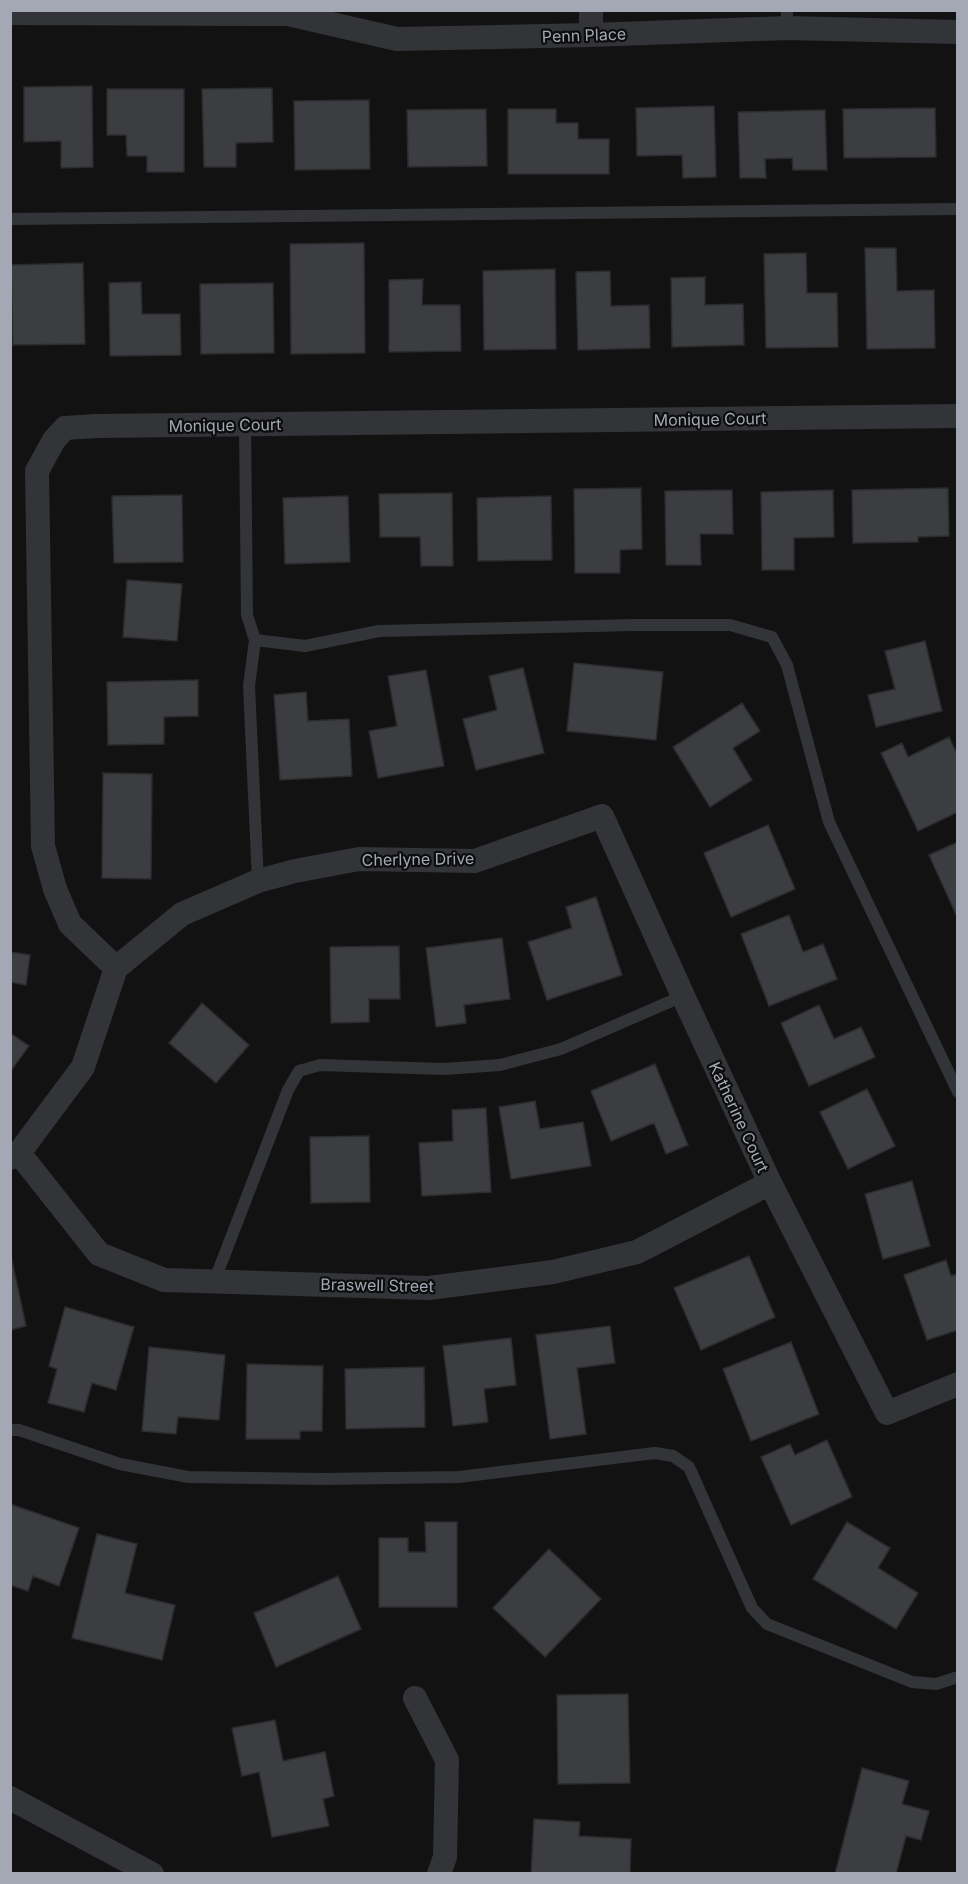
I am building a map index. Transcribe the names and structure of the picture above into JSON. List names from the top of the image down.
{
  "streets": {
    "street": [
      "Penn Place",
      "Monique Court",
      "Cherlyne Drive",
      "Katherine Court",
      "Braswell Street"
    ]
  },
  "crossings": [
    ["Monique Court", "Cherlyne Drive"],
    ["Cherlyne Drive", "Katherine Court"],
    ["Katherine Court", "Braswell Street"]
  ]
}
